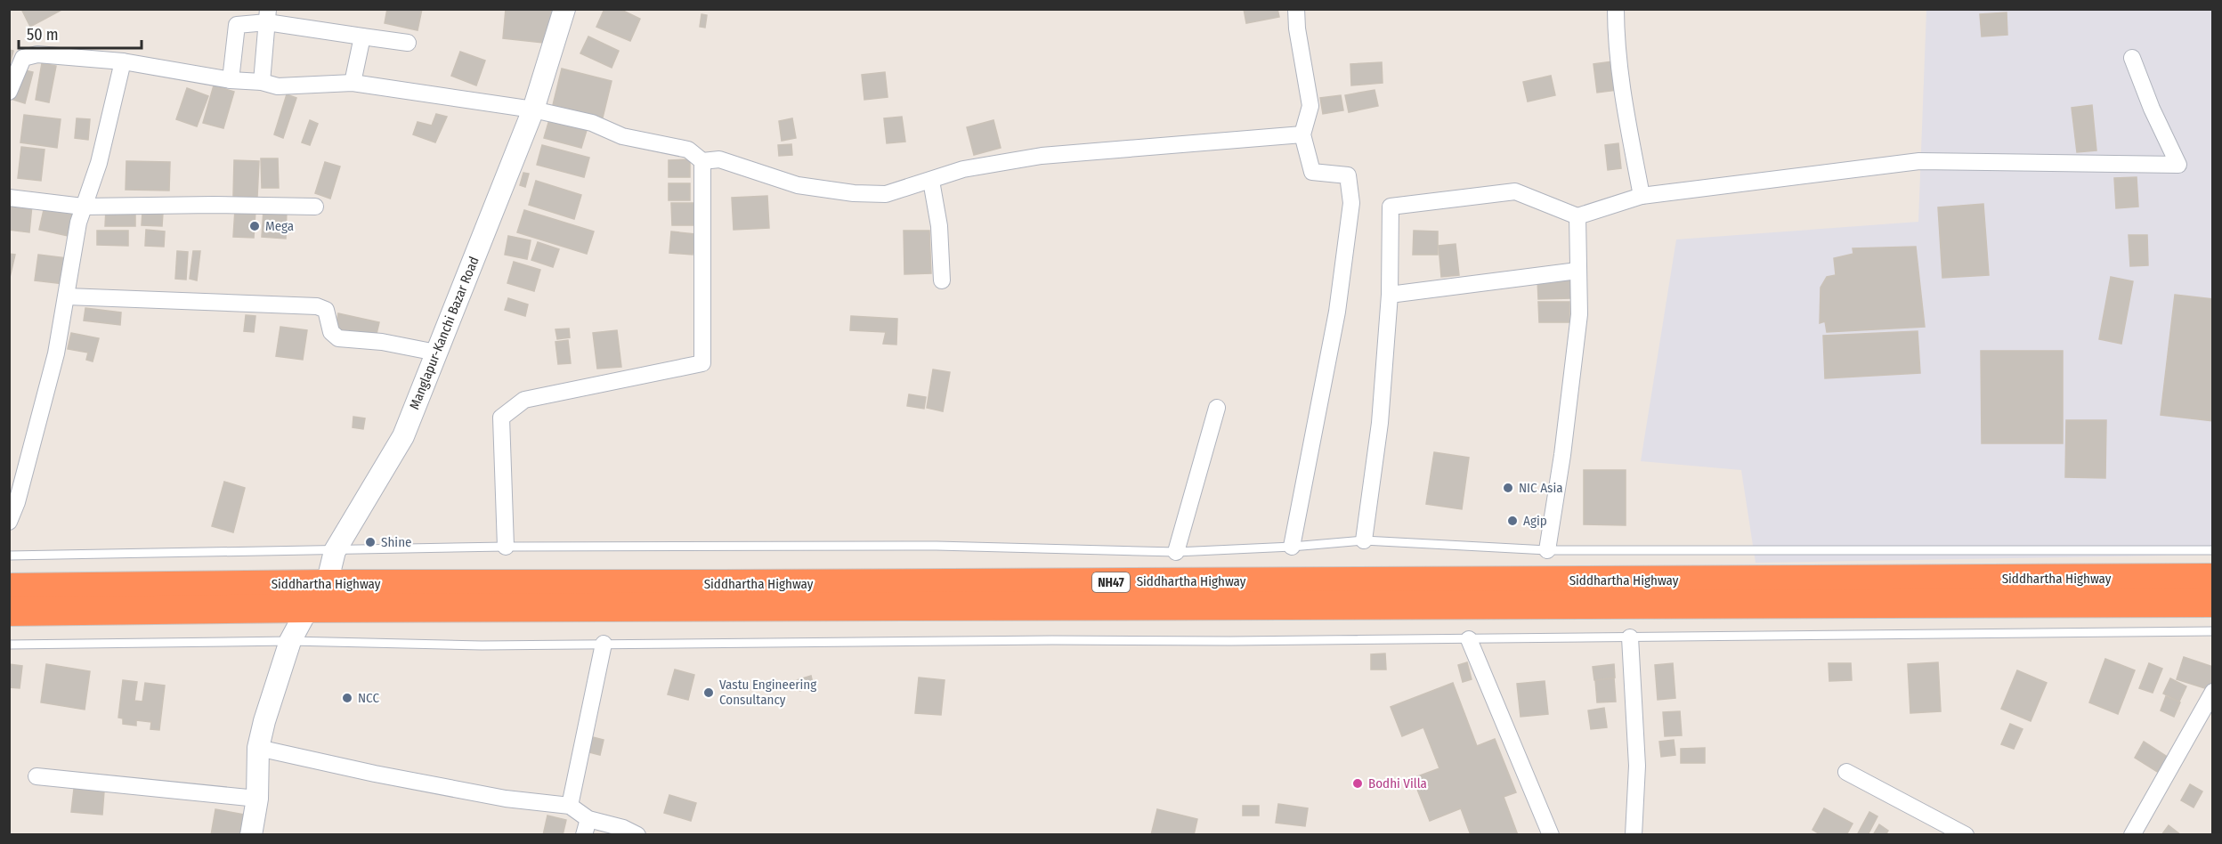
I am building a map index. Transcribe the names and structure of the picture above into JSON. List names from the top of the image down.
{
  "streets": {
    "highway": ["Siddhartha Highway", "NH47"],
    "street": ["Manglapur-Kanchi Bazar Road"]
  },
  "crossings": [
    ["Manglapur-Kanchi Bazar Road", "Siddhartha Highway"]
  ],
  "places": [
    "Mega",
    "NIC Asia",
    "Agip",
    "Shine",
    "Vastu Engineering Consultancy",
    "NCC",
    "Bodhi Villa"
  ],
  "scale_bar": "50 m"
}
